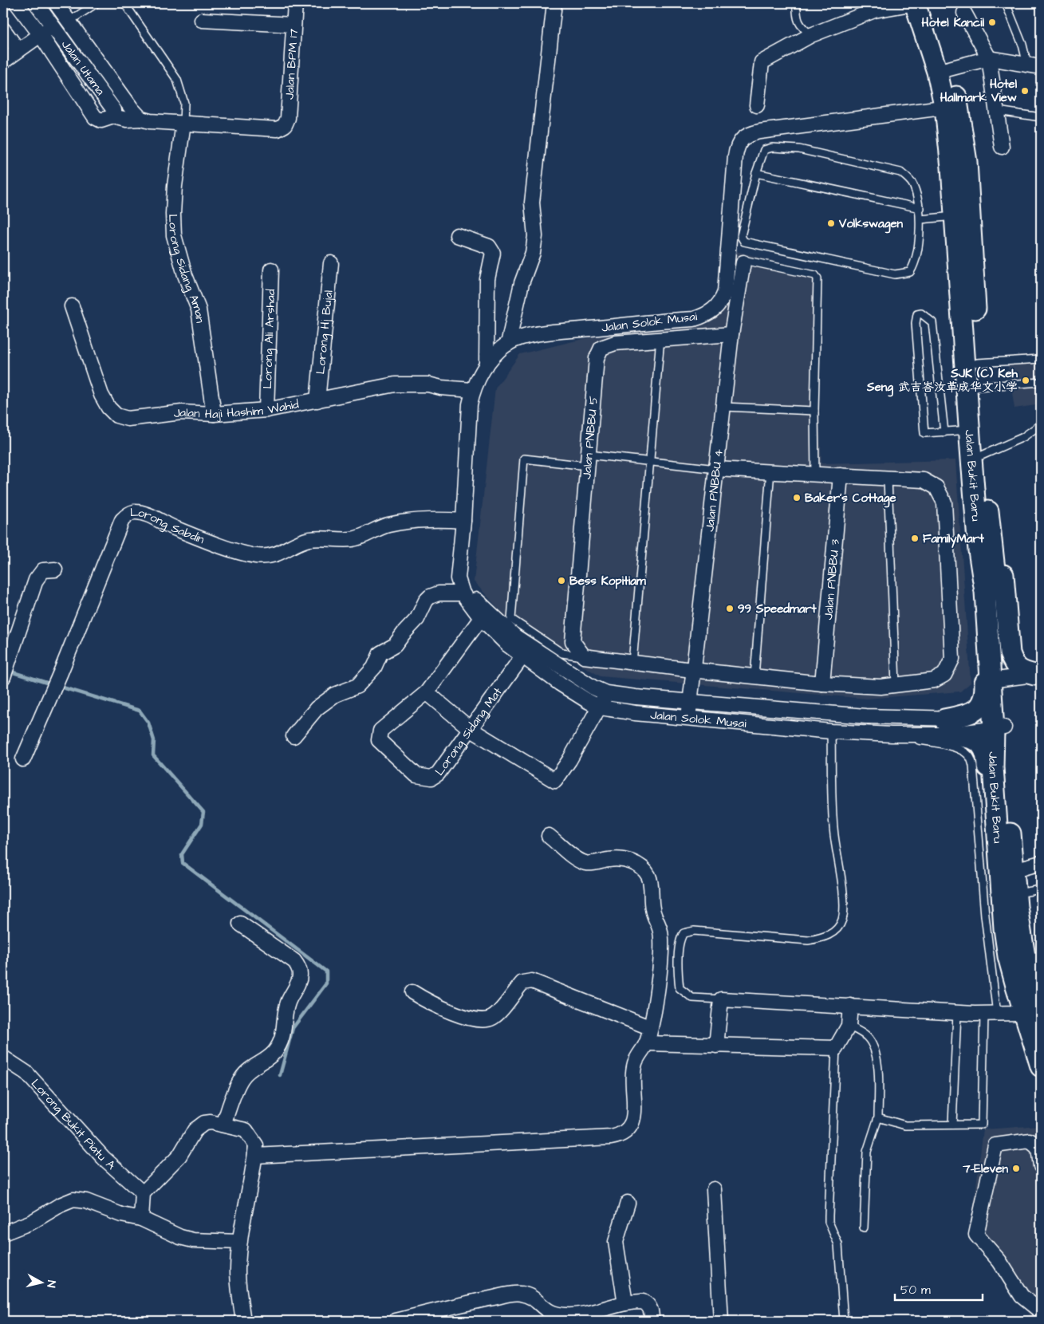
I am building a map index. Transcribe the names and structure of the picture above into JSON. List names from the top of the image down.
{
  "streets": {
    "main road": ["Jalan Bukit Baru"],
    "street": [
      "Jalan BPM 17",
      "Jalan Utama",
      "Lorong Sidang Aman",
      "Jalan Solok Musai",
      "Lorong Hj Bujal",
      "Lorong Ali Arshad",
      "Jalan Haji Hashim Wahid",
      "Jalan PNBBU 5",
      "Jalan PNBBU 4",
      "Lorong Sabdin",
      "Jalan PNBBU 3",
      "Lorong Sidang Mat",
      "Lorong Bukit Piatu A"
    ]
  },
  "crossings": [
    ["Jalan BPM 17", "Lorong Sidang Aman"],
    ["Lorong Sidang Aman", "Jalan Haji Hashim Wahid"],
    ["Jalan Solok Musai", "Jalan Haji Hashim Wahid"],
    ["Jalan Solok Musai", "Jalan Bukit Baru"],
    ["Jalan Solok Musai", "Jalan PNBBU 4"],
    ["Jalan Solok Musai", "Lorong Sabdin"],
    ["Jalan Solok Musai", "Lorong Sidang Mat"],
    ["Lorong Hj Bujal", "Jalan Haji Hashim Wahid"],
    ["Lorong Ali Arshad", "Jalan Haji Hashim Wahid"],
    ["Jalan PNBBU 5", "Jalan PNBBU 4"]
  ],
  "places": [
    "Hotel Kancil",
    "Hotel Hallmark View",
    "Volkswagen",
    "SJK (C) Keh Seng 武吉峇汝革成华文小学",
    "Baker's Cottage",
    "FamilyMart",
    "Bess Kopitiam",
    "99 Speedmart",
    "7-Eleven"
  ],
  "scale_bar": "50 m",
  "north": "right"
}
